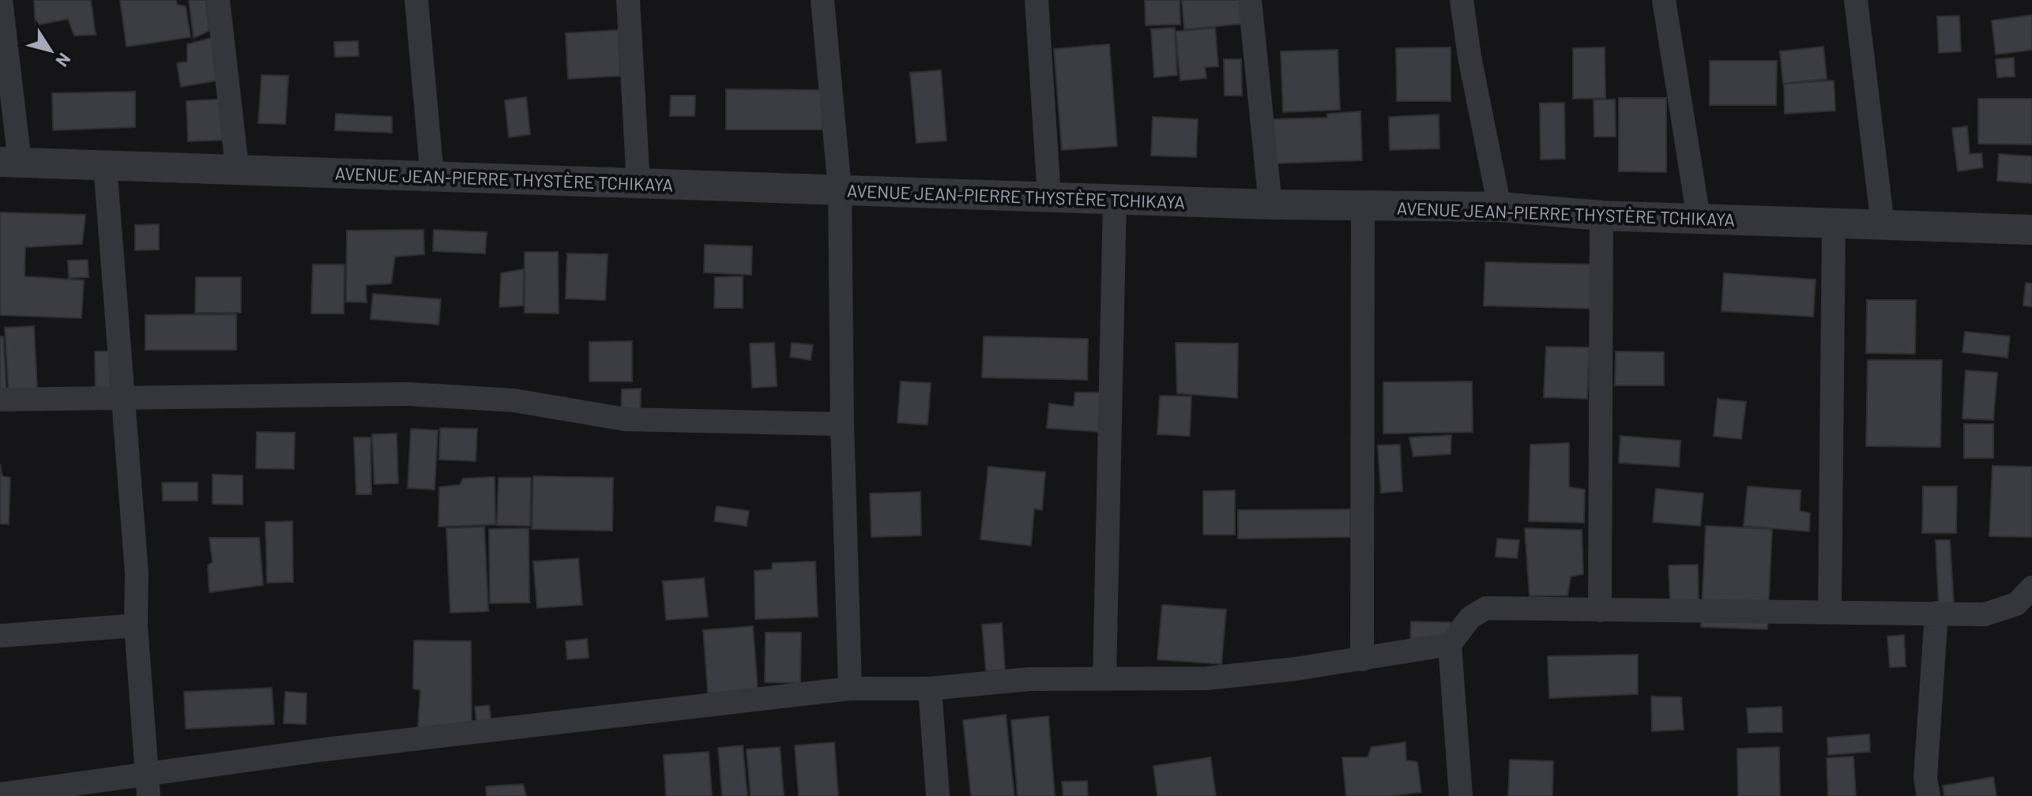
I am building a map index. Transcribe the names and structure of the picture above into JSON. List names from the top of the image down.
{
  "streets": {
    "street": ["AVENUE JEAN-PIERRE THYSTÈRE TCHIKAYA"]
  },
  "north": "bottom right"
}
